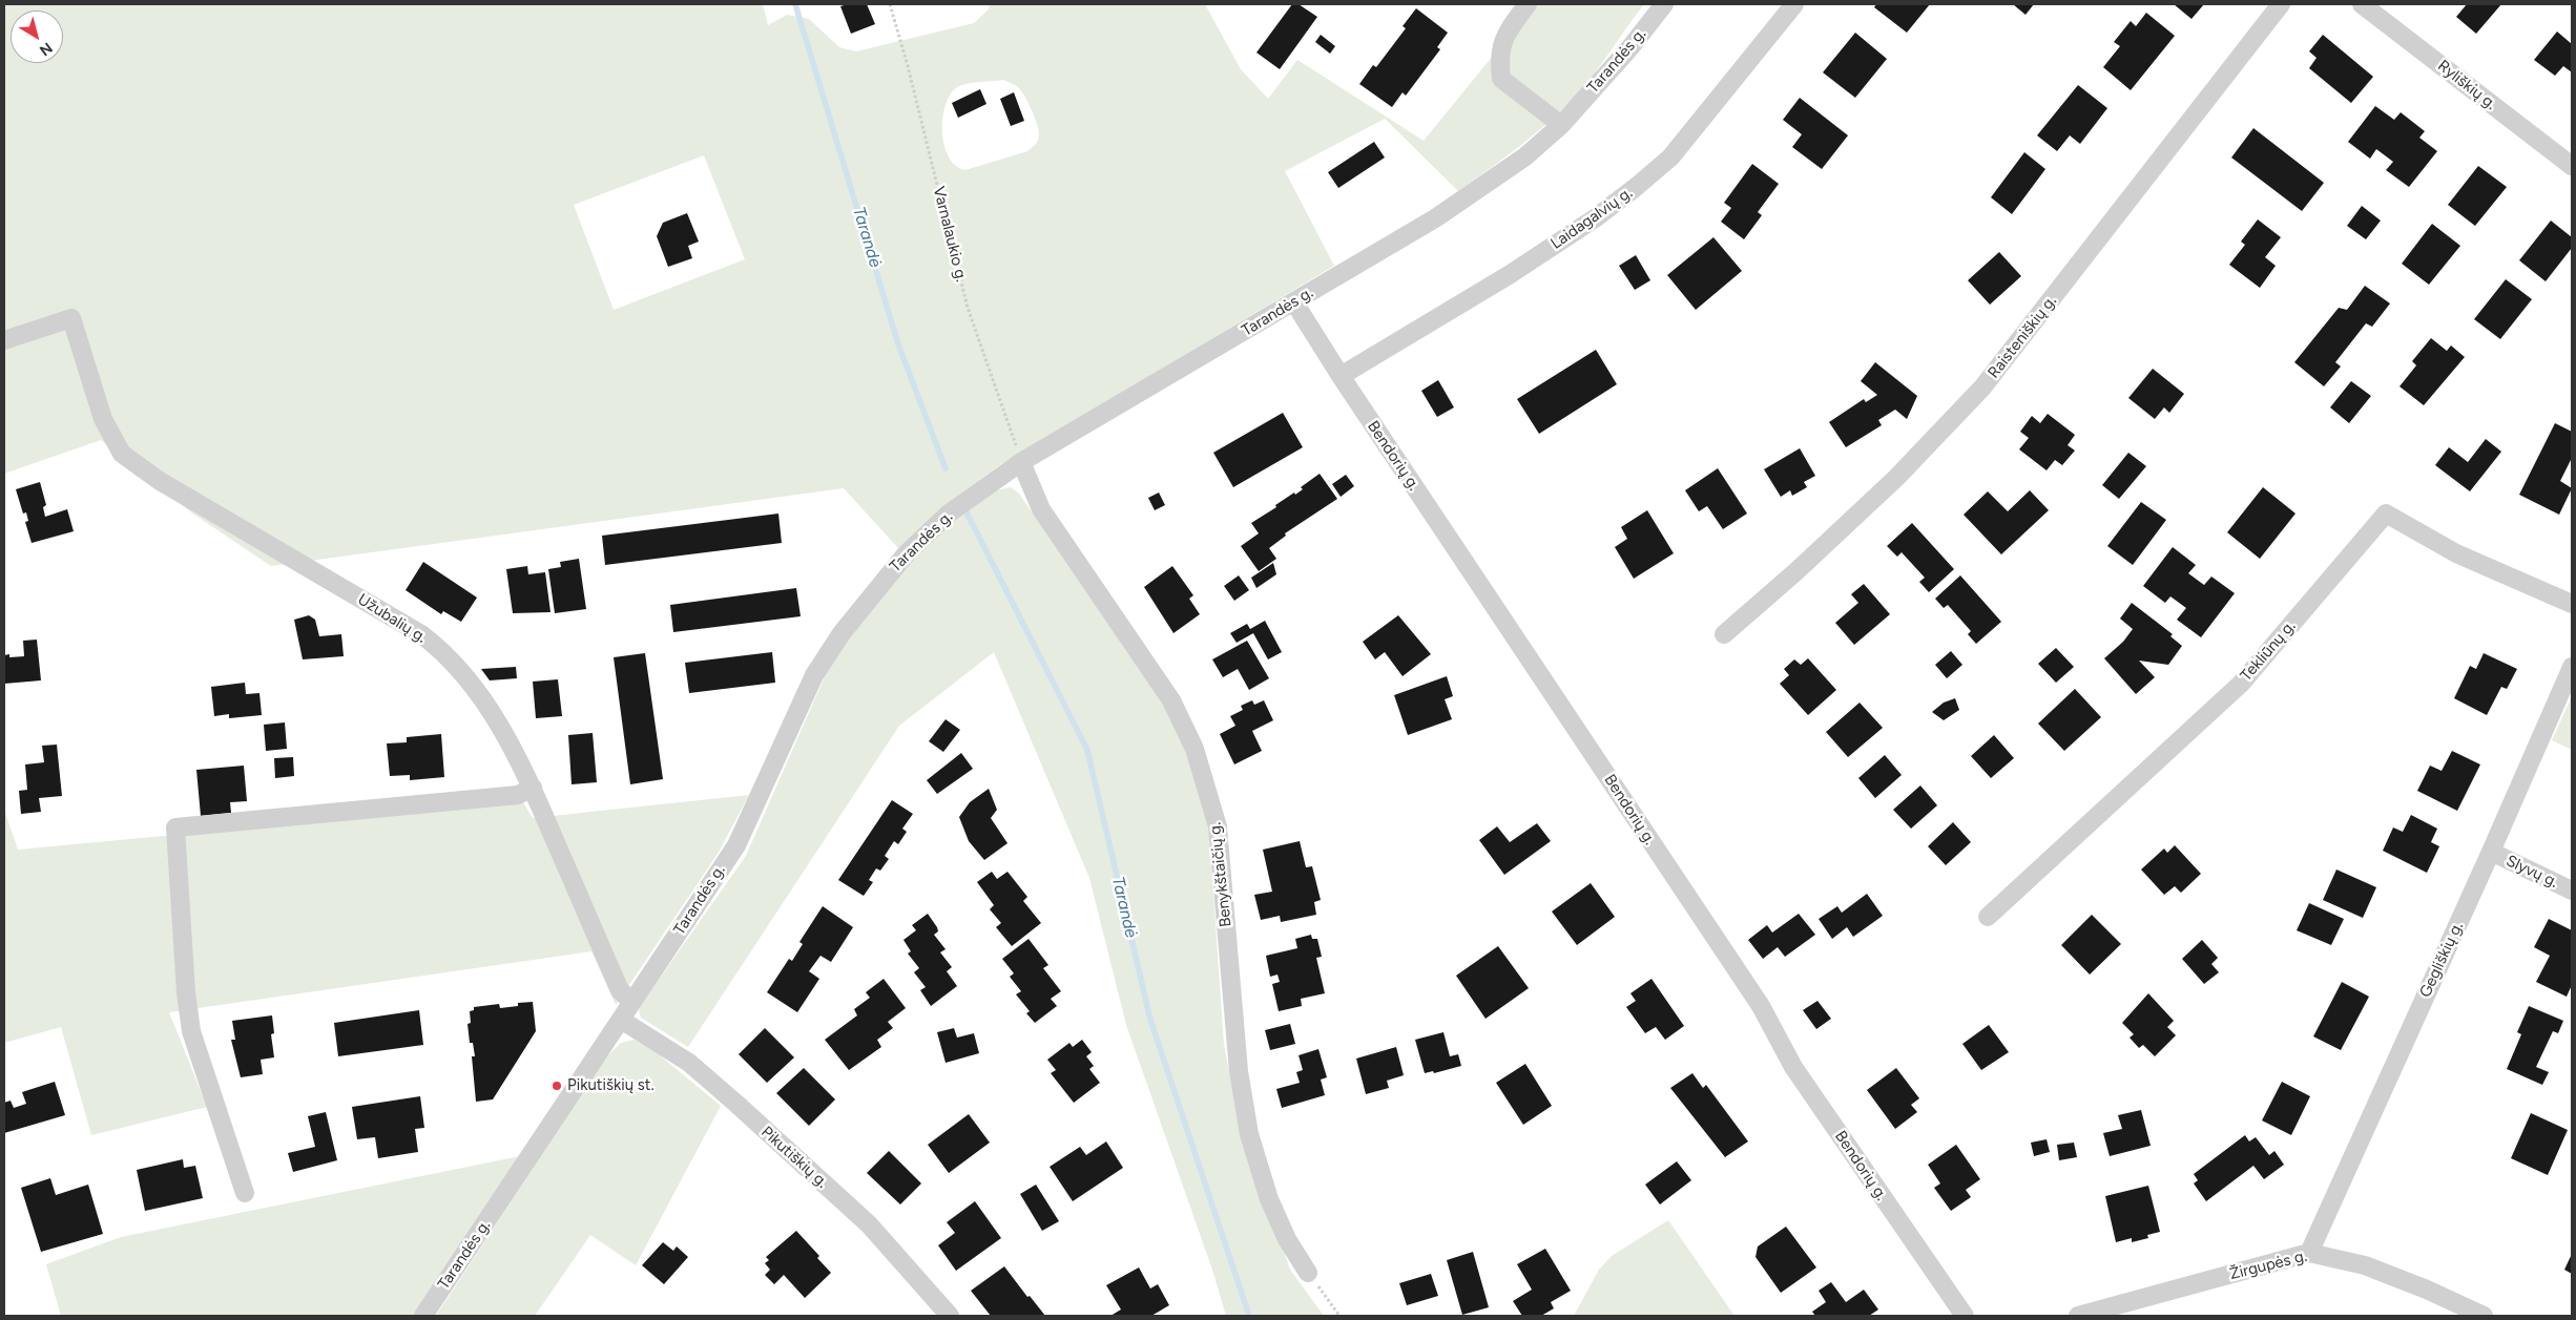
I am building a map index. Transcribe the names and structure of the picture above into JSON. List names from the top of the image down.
{
  "streets": {
    "street": [
      "Tarandės g.",
      "Ryliškių g.",
      "Laidagalvių g.",
      "Raisteniškių g.",
      "Bendorių g.",
      "Užubalių g.",
      "Tekliūnų g.",
      "Slyvų g.",
      "Benykštaičių g.",
      "Gegliškių g.",
      "Pikutiškių g.",
      "Žirgupės g."
    ],
    "path": ["Varnalaukio g."]
  },
  "crossings": [
    ["Tarandės g.", "Varnalaukio g."],
    ["Tarandės g.", "Bendorių g."],
    ["Tarandės g.", "Užubalių g."],
    ["Tarandės g.", "Benykštaičių g."],
    ["Tarandės g.", "Pikutiškių g."],
    ["Laidagalvių g.", "Bendorių g."],
    ["Varnalaukio g.", "Benykštaičių g."],
    ["Slyvų g.", "Gegliškių g."],
    ["Gegliškių g.", "Žirgupės g."]
  ],
  "water": ["Tarandė"],
  "places": ["Pikutiškių st."],
  "north": "bottom right"
}
